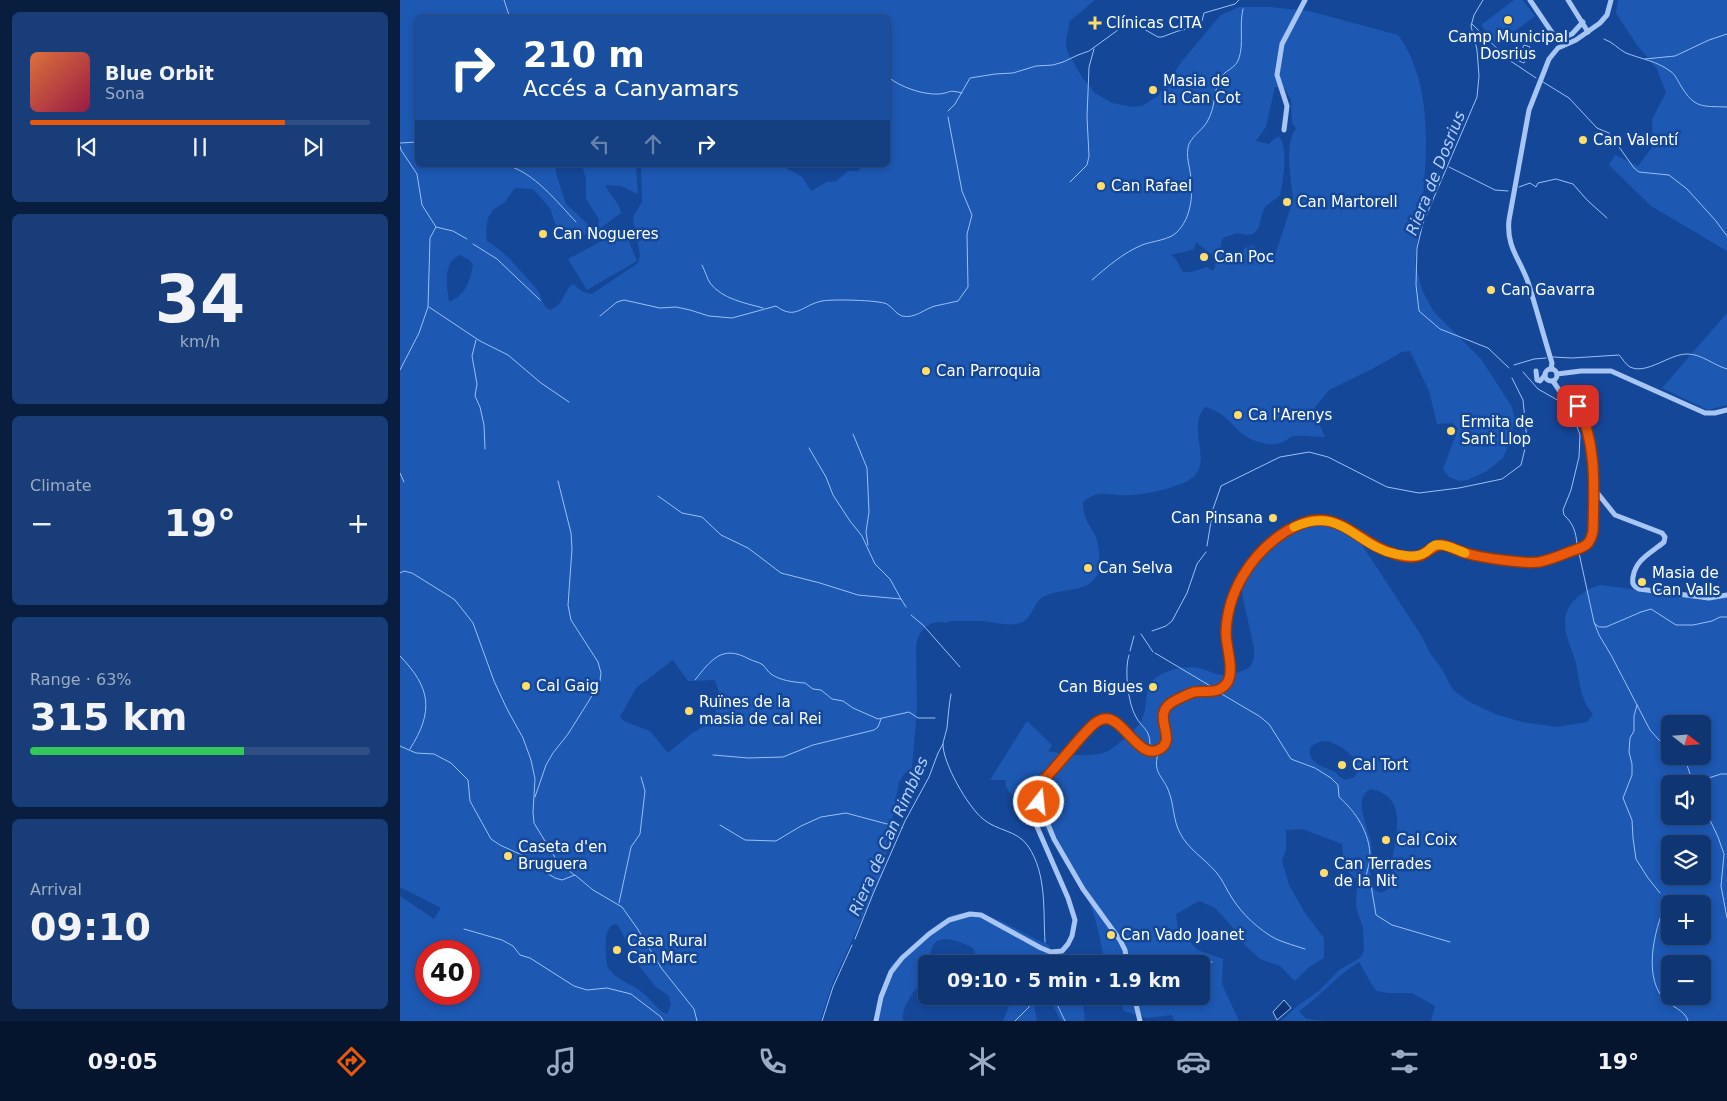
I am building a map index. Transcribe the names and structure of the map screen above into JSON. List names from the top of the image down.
{
  "water": ["Riera de Dosrius", "Riera de Can Rimbles"],
  "places": {
    "other": [
      "Camp Municipal Dosrius",
      "Masia de la Can Cot",
      "Can Valentí",
      "Can Rafael",
      "Can Martorell",
      "Can Nogueres",
      "Can Poc",
      "Can Gavarra",
      "Can Parroquia",
      "Ca l'Arenys",
      "Ermita de Sant Llop",
      "Can Pinsana",
      "Can Selva",
      "Masia de Can Valls",
      "Cal Gaig",
      "Can Bigues",
      "Ruïnes de la masia de cal Rei",
      "Cal Tort",
      "Cal Coix",
      "Caseta d'en Bruguera",
      "Can Terrades de la Nit",
      "Can Vado Joanet",
      "Casa Rural Can Marc"
    ],
    "health": ["Clínicas CITA"]
  },
  "north": "right",
  "page": {
    "turn": ["210 m", "Accés a Canyamars"],
    "song": ["Blue Orbit", "Sona"],
    "tile": [
      ["34", "km/h"],
      "Climate",
      ["Range · 63%", "315 km"],
      ["Arrival", "09:10"]
    ],
    "heat": ["−", "19°", "+"],
    "map_buttons": ["+", "−"],
    "limit": "40",
    "trip": "09:10 · 5 min · 1.9 km",
    "tabs": ["09:05", "19°"]
  }
}
